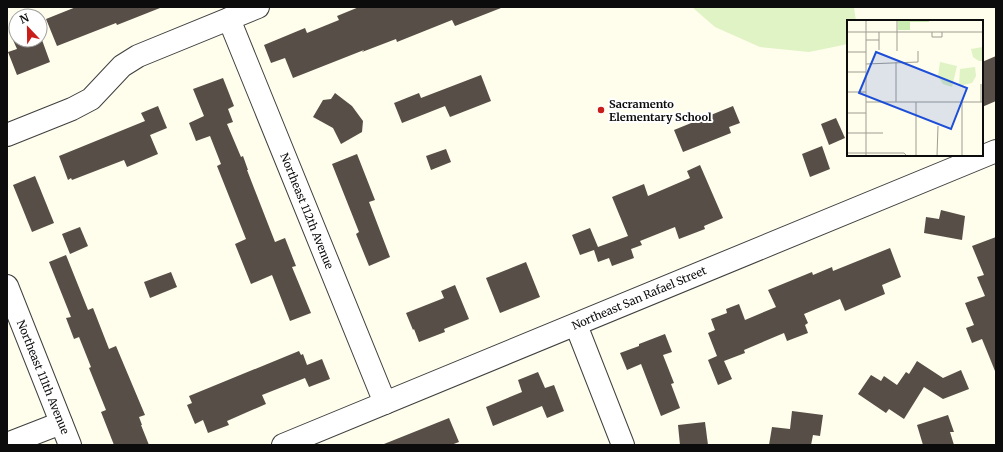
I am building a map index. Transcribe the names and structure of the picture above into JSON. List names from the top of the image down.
{
  "streets": {
    "street": ["Northeast 112th Avenue", "Northeast San Rafael Street", "Northeast 111th Avenue"]
  },
  "crossings": [
    ["Northeast 112th Avenue", "Northeast San Rafael Street"]
  ],
  "places": ["Sacramento Elementary School"],
  "north": "top"
}
